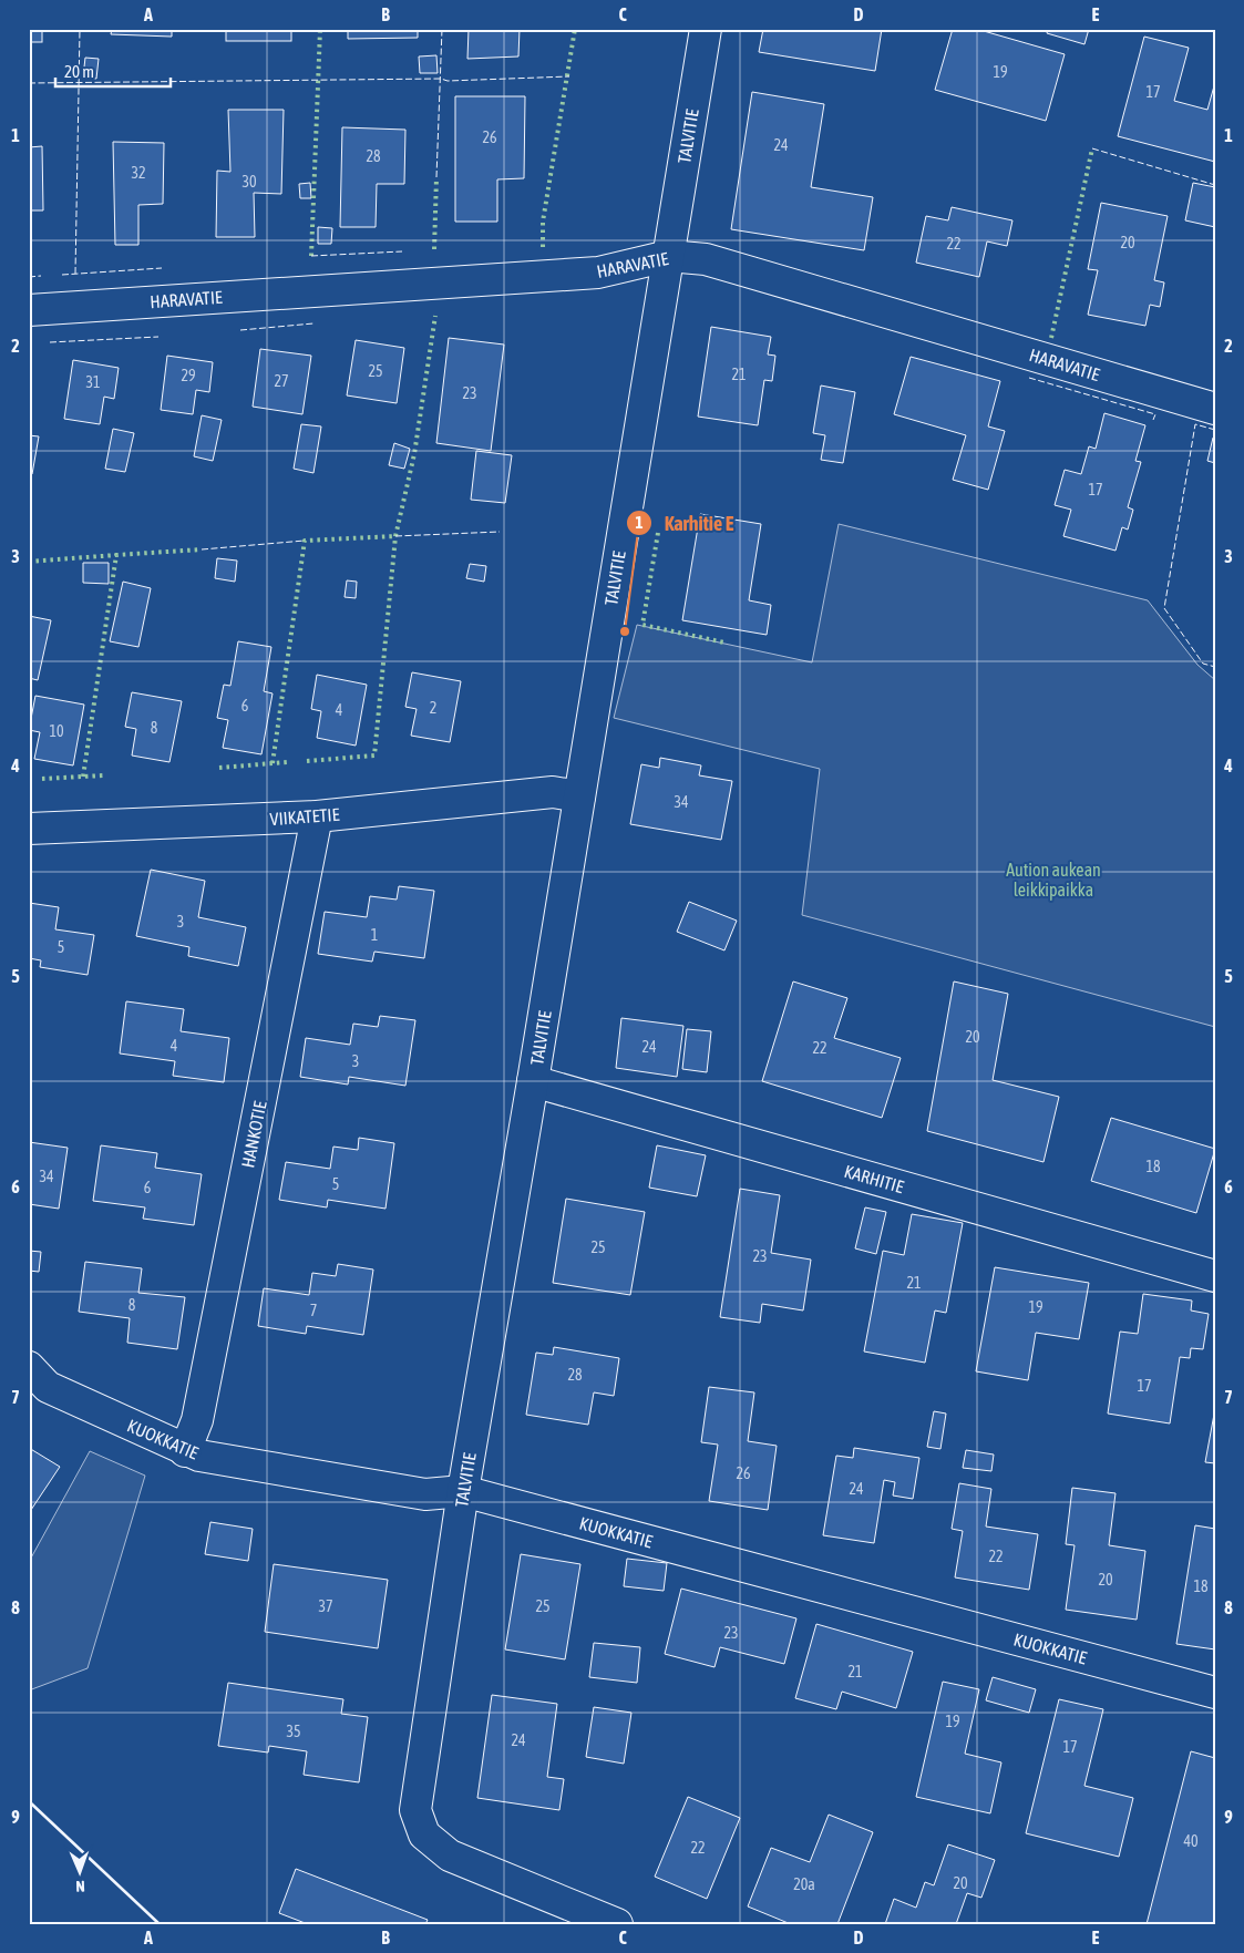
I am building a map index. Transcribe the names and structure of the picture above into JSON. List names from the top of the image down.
{
  "streets": {
    "street": [
      "TALVITIE",
      "HARAVATIE",
      "VIIKATETIE",
      "HANKOTIE",
      "KARHITIE",
      "KUOKKATIE"
    ]
  },
  "crossings": [
    ["TALVITIE", "HARAVATIE"],
    ["TALVITIE", "VIIKATETIE"],
    ["TALVITIE", "KARHITIE"],
    ["TALVITIE", "KUOKKATIE"],
    ["VIIKATETIE", "HANKOTIE"],
    ["HANKOTIE", "KUOKKATIE"]
  ],
  "parks": ["Aution aukean leikkipaikka"],
  "places": ["Karhitie E"],
  "house_numbers": [
    "19",
    "17",
    "26",
    "24",
    "28",
    "32",
    "30",
    "20",
    "22",
    "25",
    "21",
    "29",
    "27",
    "31",
    "23",
    "17",
    "6",
    "2",
    "4",
    "8",
    "10",
    "34",
    "3",
    "1",
    "5",
    "20",
    "4",
    "24",
    "22",
    "3",
    "18",
    "34",
    "5",
    "6",
    "25",
    "23",
    "21",
    "8",
    "19",
    "7",
    "28",
    "17",
    "26",
    "24",
    "22",
    "20",
    "18",
    "37",
    "25",
    "23",
    "21",
    "19",
    "35",
    "24",
    "17",
    "40",
    "22",
    "20",
    "20a"
  ],
  "scale_bar": "20 m",
  "north": "bottom",
  "grid": {
    "columns": [
      "A",
      "B",
      "C",
      "D",
      "E"
    ],
    "rows": [
      "1",
      "2",
      "3",
      "4",
      "5",
      "6",
      "7",
      "8",
      "9"
    ]
  }
}
